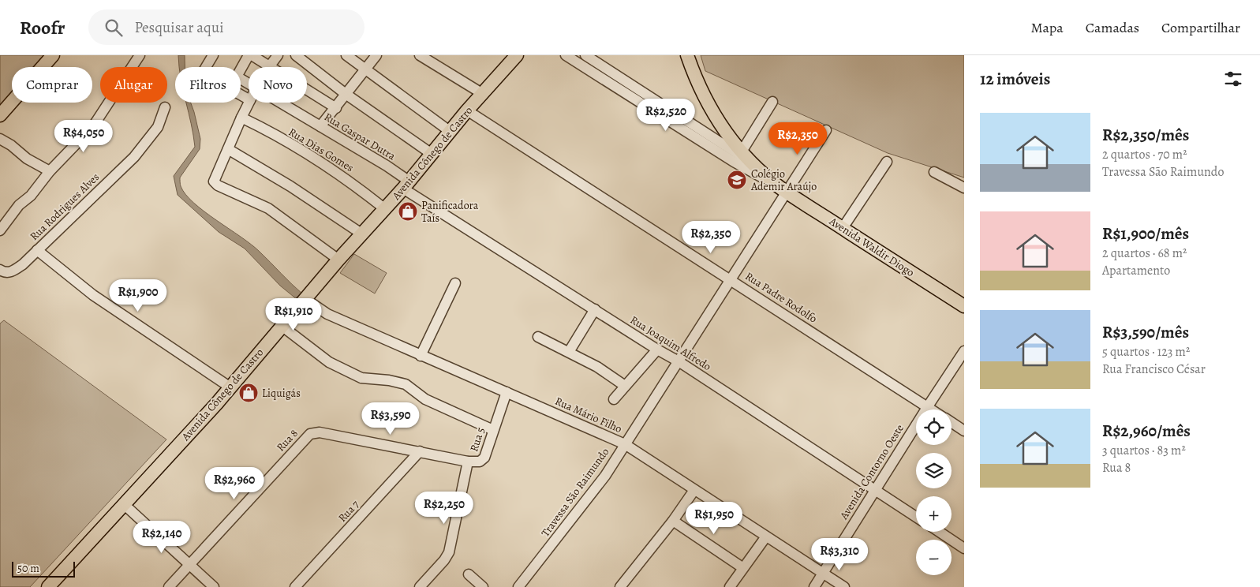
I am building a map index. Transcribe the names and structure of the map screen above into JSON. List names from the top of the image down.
{
  "streets": {
    "main road": ["Avenida Cônego de Castro", "Avenida Waldir Diogo"],
    "street": [
      "Rua Gaspar Dutra",
      "Rua Dias Gomes",
      "Rua Rodrigues Alves",
      "Rua Padre Rodolfo",
      "Rua Joaquim Alfredo",
      "Rua Mário Filho",
      "Rua 5",
      "Rua 8",
      "Avenida Contorno Oeste",
      "Travessa São Raimundo",
      "Rua 7"
    ]
  },
  "crossings": [
    ["Rua Gaspar Dutra", "Avenida Cônego de Castro"],
    ["Rua Gaspar Dutra", "Rua Joaquim Alfredo"],
    ["Rua Dias Gomes", "Avenida Cônego de Castro"],
    ["Avenida Cônego de Castro", "Rua Padre Rodolfo"],
    ["Avenida Cônego de Castro", "Rua Joaquim Alfredo"],
    ["Avenida Cônego de Castro", "Rua Mário Filho"],
    ["Avenida Waldir Diogo", "Travessa São Raimundo"],
    ["Rua Padre Rodolfo", "Avenida Contorno Oeste"],
    ["Rua Padre Rodolfo", "Travessa São Raimundo"],
    ["Rua Joaquim Alfredo", "Avenida Contorno Oeste"],
    ["Rua Joaquim Alfredo", "Travessa São Raimundo"],
    ["Rua Mário Filho", "Rua 5"],
    ["Rua Mário Filho", "Avenida Contorno Oeste"],
    ["Rua Mário Filho", "Travessa São Raimundo"],
    ["Rua 8", "Rua 7"]
  ],
  "places": {
    "school or university": ["Colégio Ademir Araújo"],
    "shop": ["Panificadora Taís", "Liquigás"]
  },
  "scale_bar": "50 m",
  "page": {
    "header": "Roofr",
    "search": "Pesquisar aqui",
    "nav": ["Mapa", "Camadas", "Compartilhar"],
    "heading": "12 imóveis",
    "chip": [
      "Comprar",
      "Alugar",
      "Filtros",
      "Novo"
    ],
    "price": [
      "R$2,520",
      "R$4,050",
      "R$2,350",
      "R$2,350",
      "R$1,900",
      "R$1,910",
      "R$3,590",
      "R$2,960",
      "R$2,250",
      "R$1,950",
      "R$2,140",
      "R$3,310"
    ],
    "list": [
      {
        "name": "R$2,350/mês",
        "note": "2 quartos · 70 m² · Travessa São Raimundo"
      },
      {
        "name": "R$1,900/mês",
        "note": "2 quartos · 68 m² · Apartamento"
      },
      {
        "name": "R$3,590/mês",
        "note": "5 quartos · 123 m² · Rua Francisco César"
      },
      {
        "name": "R$2,960/mês",
        "note": "3 quartos · 83 m² · Rua 8"
      }
    ],
    "map_buttons": ["+", "−"],
    "scale": "50 m"
  }
}
